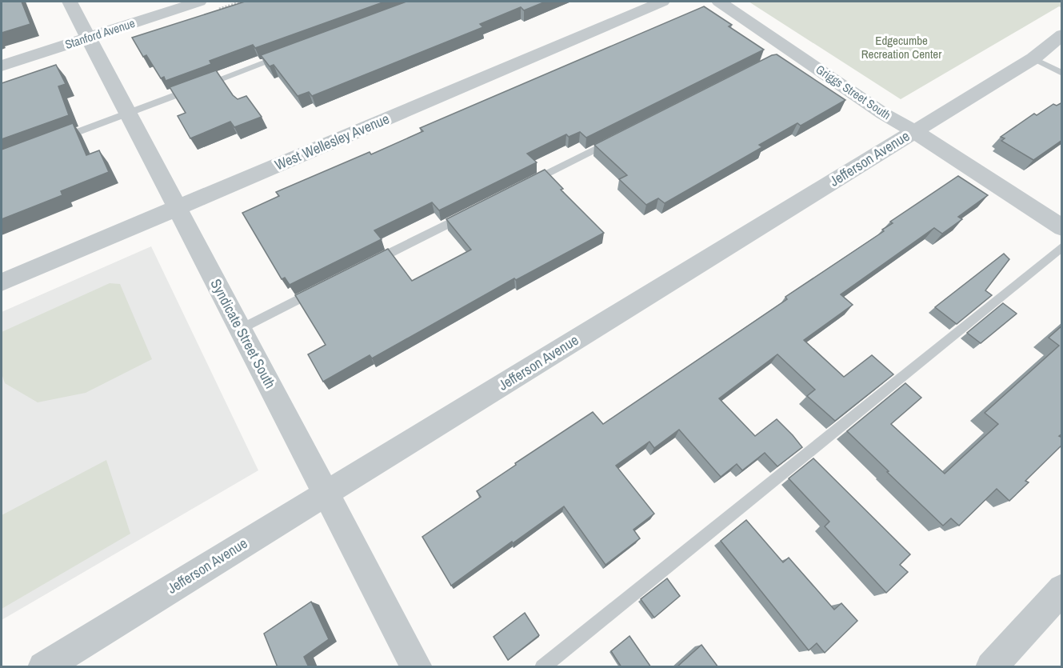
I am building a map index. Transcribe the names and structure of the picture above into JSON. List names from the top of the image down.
{
  "streets": {
    "street": [
      "Stanford Avenue",
      "Griggs Street South",
      "West Wellesley Avenue",
      "Jefferson Avenue",
      "Syndicate Street South"
    ]
  },
  "crossings": [
    ["Stanford Avenue", "Syndicate Street South"],
    ["Griggs Street South", "Jefferson Avenue"],
    ["West Wellesley Avenue", "Syndicate Street South"],
    ["Jefferson Avenue", "Syndicate Street South"]
  ],
  "parks": ["Edgecumbe Recreation Center"]
}
